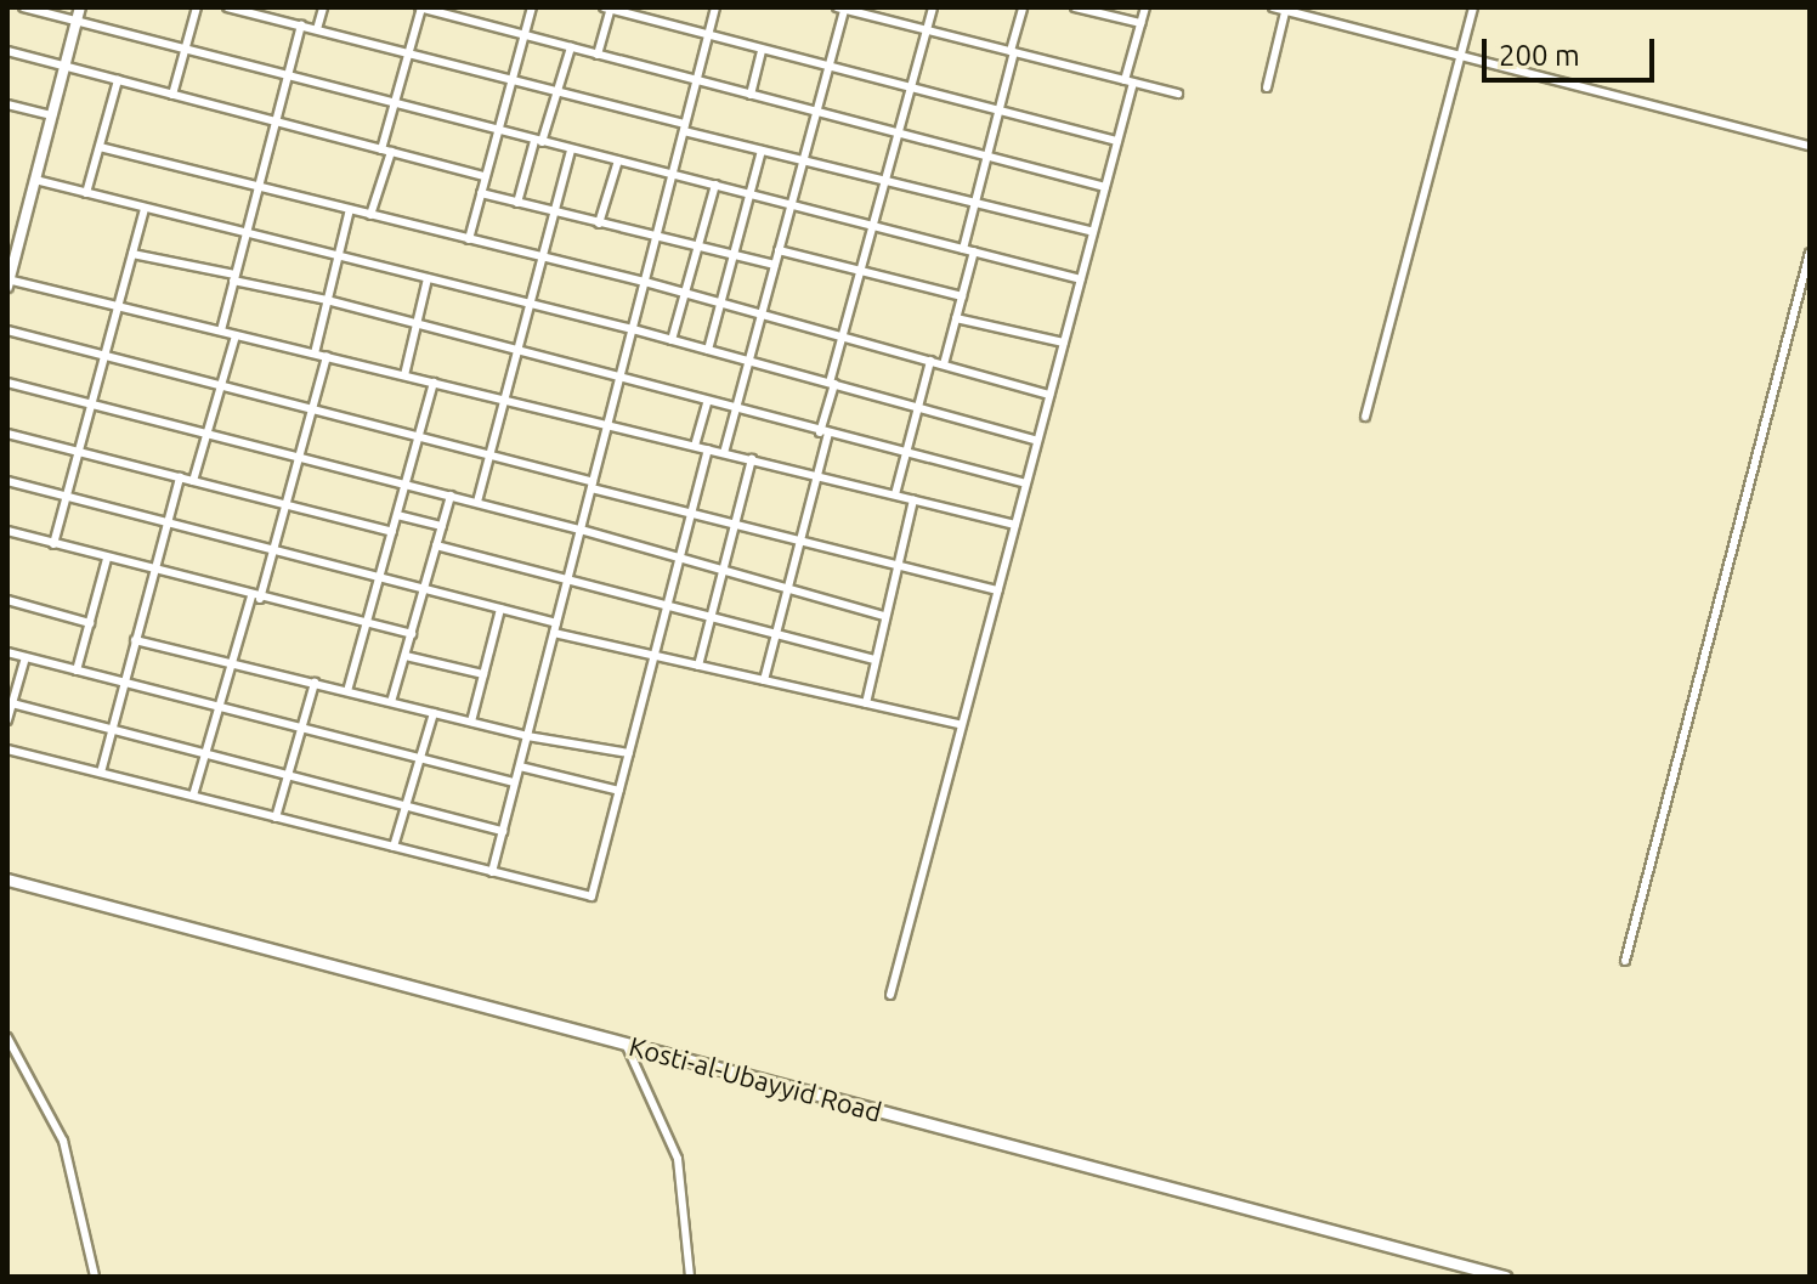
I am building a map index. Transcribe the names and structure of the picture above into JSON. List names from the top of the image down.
{
  "streets": {
    "highway": ["Kosti-al-Ubayyid Road"]
  },
  "scale_bar": "200 m"
}
